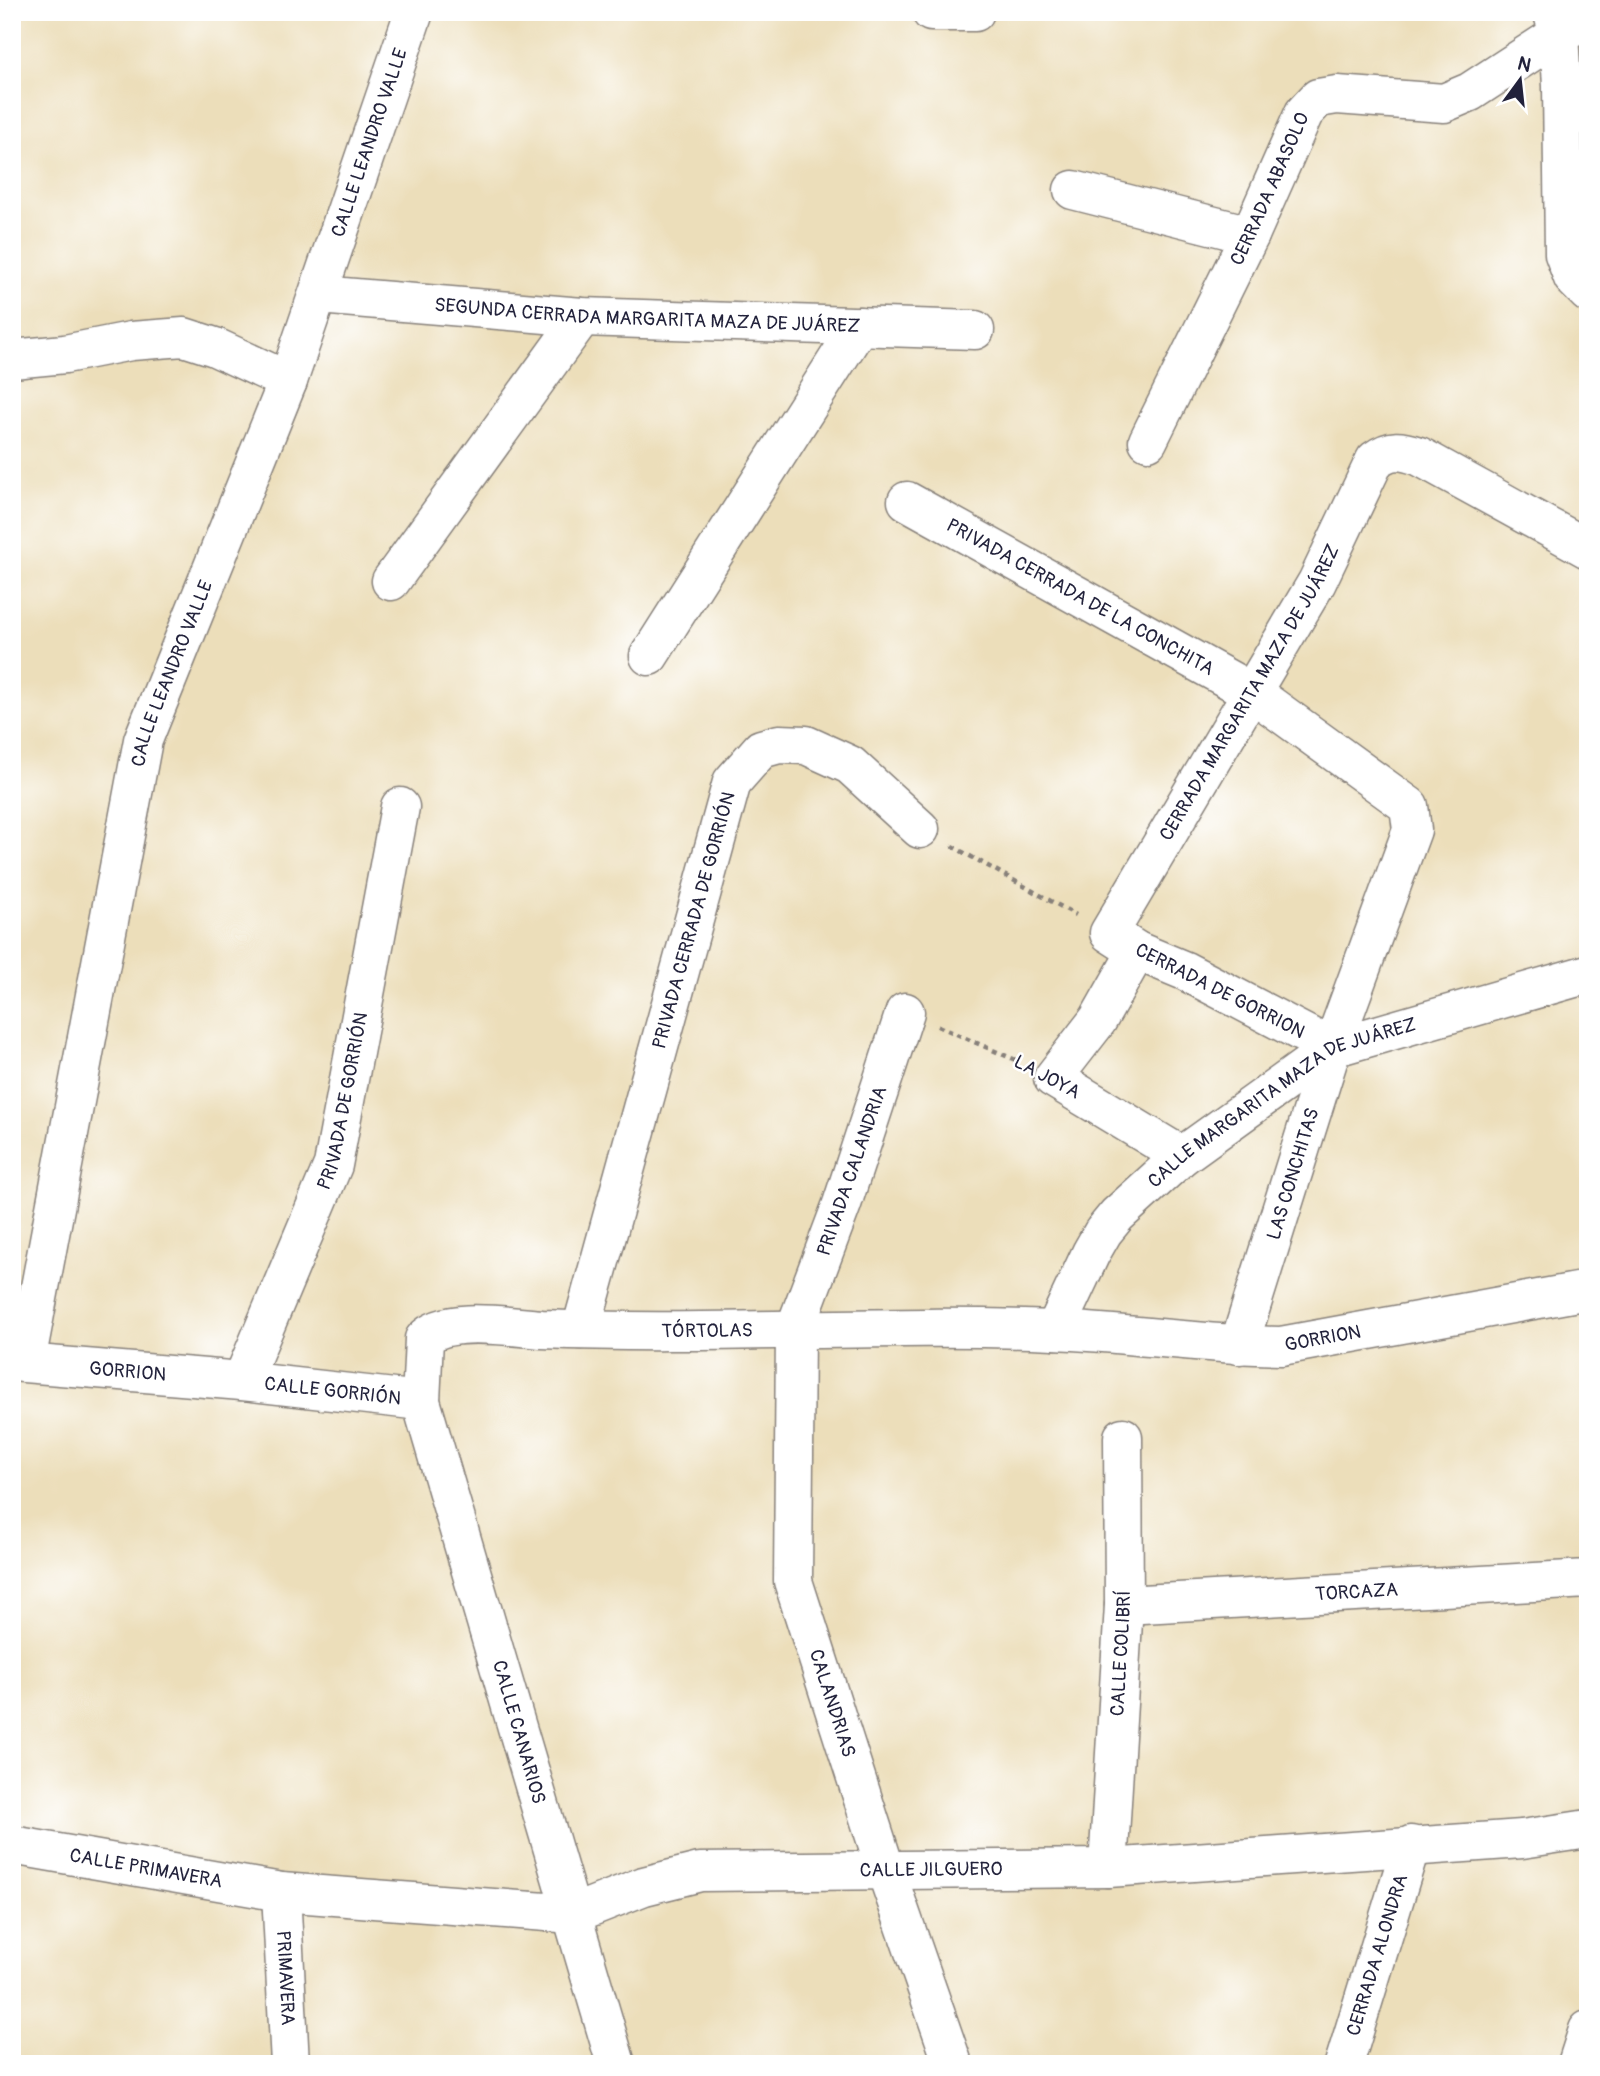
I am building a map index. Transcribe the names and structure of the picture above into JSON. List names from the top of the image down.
{
  "streets": {
    "street": [
      "CALLE LEANDRO VALLE",
      "CERRADA ABASOLO",
      "SEGUNDA CERRADA MARGARITA MAZA DE JUÁREZ",
      "PRIVADA CERRADA DE LA CONCHITA",
      "CERRADA MARGARITA MAZA DE JUÁREZ",
      "PRIVADA CERRADA DE GORRIÓN",
      "CERRADA DE GORRION",
      "LA JOYA",
      "PRIVADA DE GORRIÓN",
      "CALLE MARGARITA MAZA DE JUÁREZ",
      "PRIVADA CALANDRIA",
      "LAS CONCHITAS",
      "TÓRTOLAS",
      "GORRION",
      "CALLE GORRIÓN",
      "TORCAZA",
      "CALLE COLIBRÍ",
      "CALANDRIAS",
      "CALLE CANARIOS",
      "CALLE PRIMAVERA",
      "CALLE JILGUERO",
      "CERRADA ALONDRA",
      "PRIMAVERA"
    ]
  },
  "crossings": [
    ["CALLE LEANDRO VALLE", "SEGUNDA CERRADA MARGARITA MAZA DE JUÁREZ"],
    ["CALLE LEANDRO VALLE", "GORRION"],
    ["PRIVADA CERRADA DE LA CONCHITA", "CERRADA MARGARITA MAZA DE JUÁREZ"],
    ["PRIVADA CERRADA DE LA CONCHITA", "LAS CONCHITAS"],
    ["CERRADA MARGARITA MAZA DE JUÁREZ", "CERRADA DE GORRION"],
    ["CERRADA MARGARITA MAZA DE JUÁREZ", "LA JOYA"],
    ["PRIVADA CERRADA DE GORRIÓN", "TÓRTOLAS"],
    ["CERRADA DE GORRION", "CALLE MARGARITA MAZA DE JUÁREZ"],
    ["CERRADA DE GORRION", "LAS CONCHITAS"],
    ["LA JOYA", "CALLE MARGARITA MAZA DE JUÁREZ"],
    ["LA JOYA", "PRIVADA CALANDRIA"],
    ["PRIVADA DE GORRIÓN", "GORRION"],
    ["PRIVADA DE GORRIÓN", "CALLE GORRIÓN"],
    ["CALLE MARGARITA MAZA DE JUÁREZ", "LAS CONCHITAS"],
    ["CALLE MARGARITA MAZA DE JUÁREZ", "TÓRTOLAS"],
    ["CALLE MARGARITA MAZA DE JUÁREZ", "GORRION"],
    ["PRIVADA CALANDRIA", "TÓRTOLAS"],
    ["PRIVADA CALANDRIA", "CALANDRIAS"],
    ["LAS CONCHITAS", "GORRION"],
    ["TÓRTOLAS", "GORRION"],
    ["TÓRTOLAS", "CALLE GORRIÓN"],
    ["TÓRTOLAS", "CALANDRIAS"],
    ["TÓRTOLAS", "CALLE CANARIOS"],
    ["GORRION", "CALLE GORRIÓN"],
    ["CALLE GORRIÓN", "CALLE CANARIOS"],
    ["TORCAZA", "CALLE COLIBRÍ"],
    ["CALLE COLIBRÍ", "CALLE JILGUERO"],
    ["CALANDRIAS", "CALLE JILGUERO"],
    ["CALLE CANARIOS", "CALLE JILGUERO"],
    ["CALLE PRIMAVERA", "CALLE JILGUERO"],
    ["CALLE PRIMAVERA", "PRIMAVERA"],
    ["CALLE JILGUERO", "CERRADA ALONDRA"],
    ["CALLE JILGUERO", "PRIMAVERA"]
  ],
  "north": "top"
}
